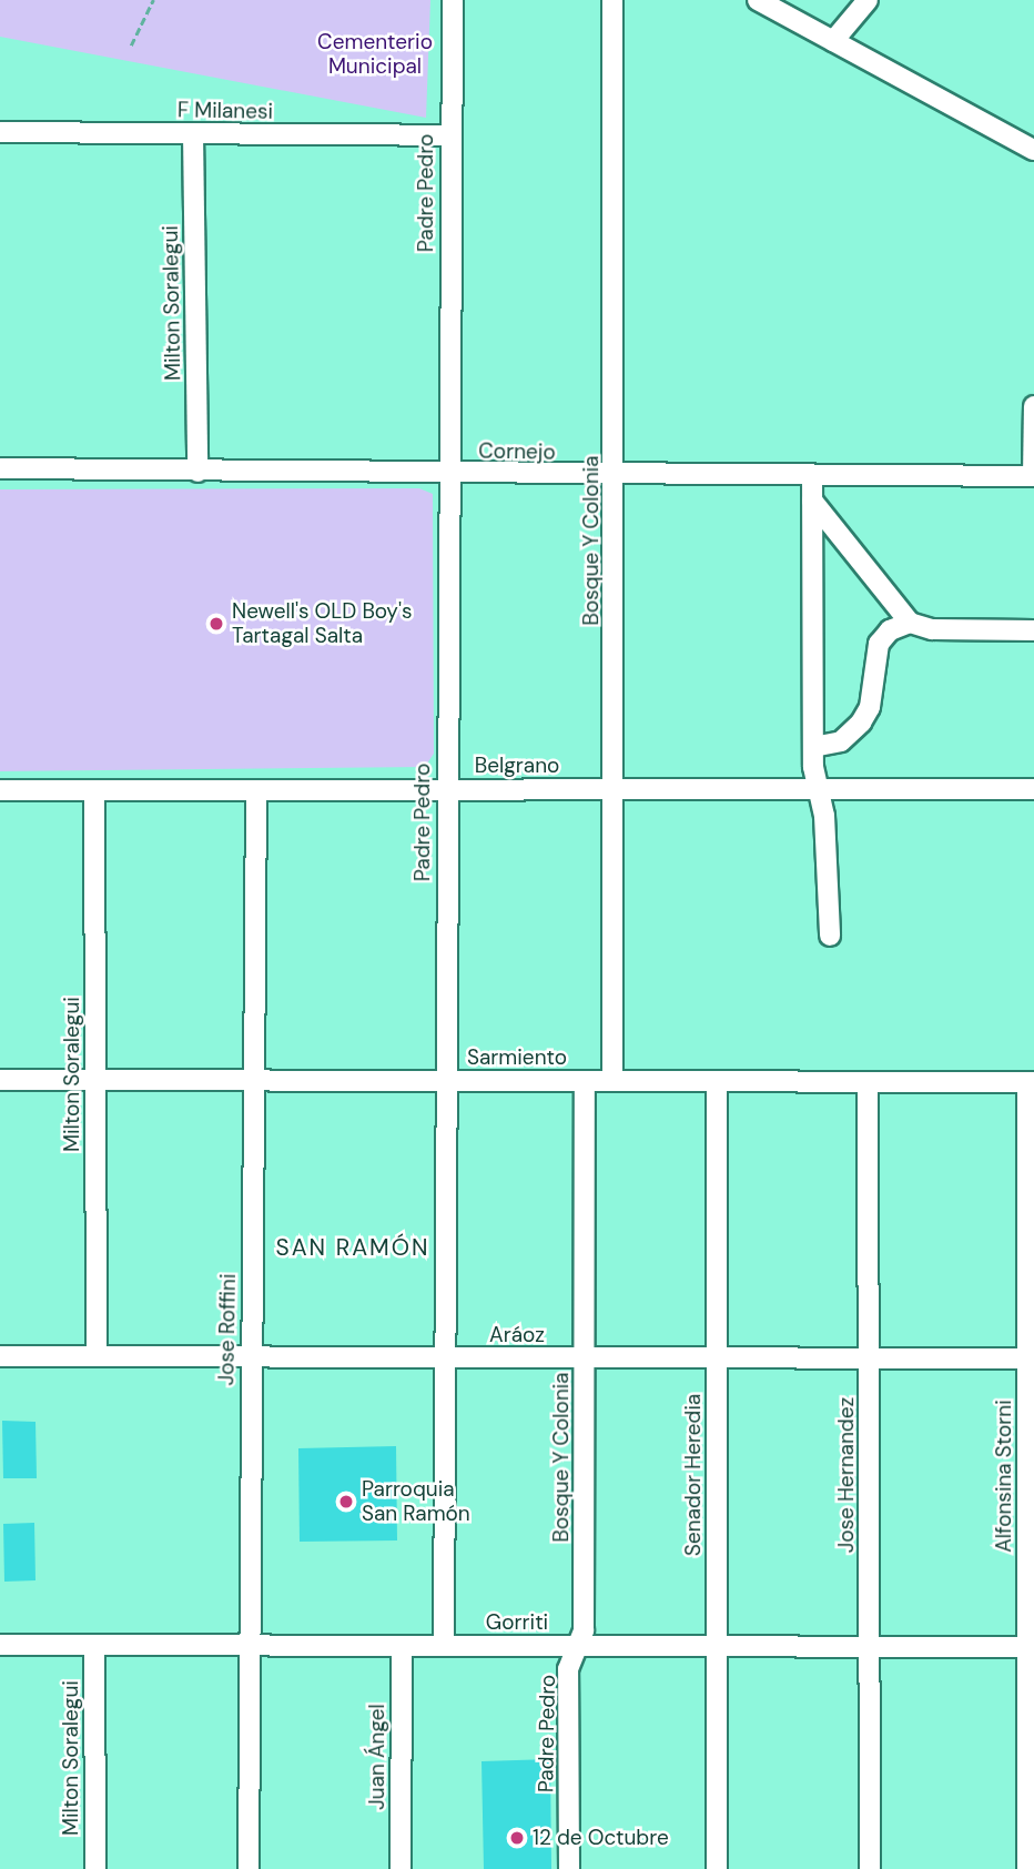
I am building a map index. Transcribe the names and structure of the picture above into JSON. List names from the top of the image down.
{
  "streets": {
    "street": [
      "F Milanesi",
      "Padre Pedro",
      "Milton Soralegui",
      "Cornejo",
      "Bosque Y Colonia",
      "Belgrano",
      "Sarmiento",
      "Jose Roffini",
      "Aráoz",
      "Senador Heredia",
      "Jose Hernandez",
      "Alfonsina Storni",
      "Gorriti",
      "Juan Ángel"
    ]
  },
  "crossings": [
    ["F Milanesi", "Padre Pedro"],
    ["F Milanesi", "Milton Soralegui"],
    ["Padre Pedro", "Cornejo"],
    ["Padre Pedro", "Bosque Y Colonia"],
    ["Padre Pedro", "Belgrano"],
    ["Padre Pedro", "Sarmiento"],
    ["Padre Pedro", "Aráoz"],
    ["Padre Pedro", "Gorriti"],
    ["Milton Soralegui", "Cornejo"],
    ["Milton Soralegui", "Belgrano"],
    ["Milton Soralegui", "Sarmiento"],
    ["Milton Soralegui", "Aráoz"],
    ["Milton Soralegui", "Gorriti"],
    ["Cornejo", "Bosque Y Colonia"],
    ["Bosque Y Colonia", "Belgrano"],
    ["Bosque Y Colonia", "Sarmiento"],
    ["Bosque Y Colonia", "Aráoz"],
    ["Bosque Y Colonia", "Gorriti"],
    ["Belgrano", "Jose Roffini"],
    ["Sarmiento", "Jose Roffini"],
    ["Sarmiento", "Senador Heredia"],
    ["Sarmiento", "Jose Hernandez"],
    ["Sarmiento", "Alfonsina Storni"],
    ["Jose Roffini", "Aráoz"],
    ["Jose Roffini", "Gorriti"],
    ["Aráoz", "Senador Heredia"],
    ["Aráoz", "Jose Hernandez"],
    ["Aráoz", "Alfonsina Storni"],
    ["Senador Heredia", "Gorriti"],
    ["Jose Hernandez", "Gorriti"],
    ["Alfonsina Storni", "Gorriti"],
    ["Gorriti", "Juan Ángel"]
  ],
  "districts": ["SAN RAMÓN"],
  "parks": ["Cementerio Municipal"],
  "places": ["Newell's OLD Boy's Tartagal Salta", "Parroquia San Ramón", "12 de Octubre"]
}
